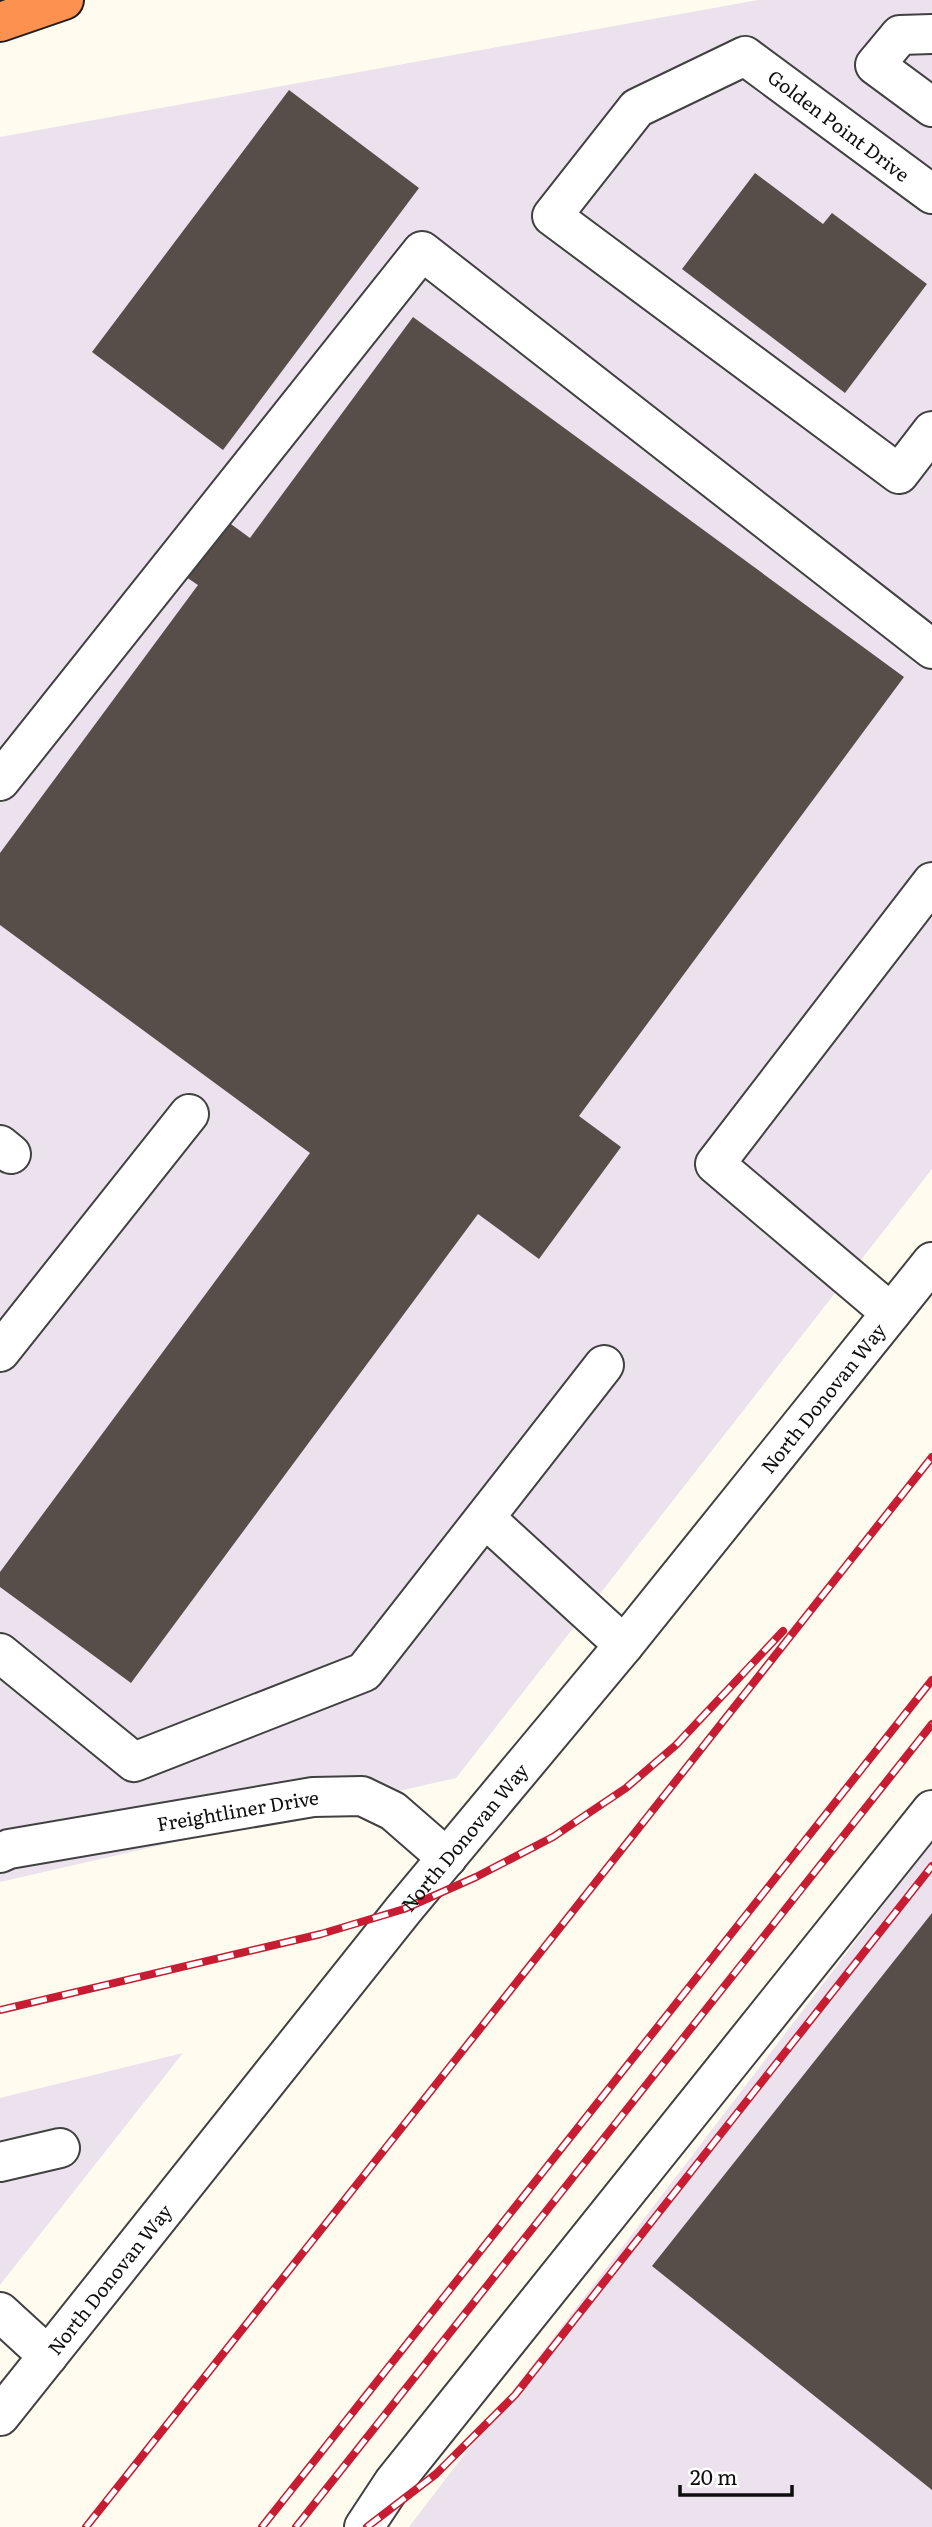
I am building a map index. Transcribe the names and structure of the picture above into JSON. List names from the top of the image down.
{
  "streets": {
    "street": ["Golden Point Drive", "North Donovan Way", "Freightliner Drive"]
  },
  "crossings": [
    ["North Donovan Way", "Freightliner Drive"]
  ],
  "scale_bar": "20 m"
}
